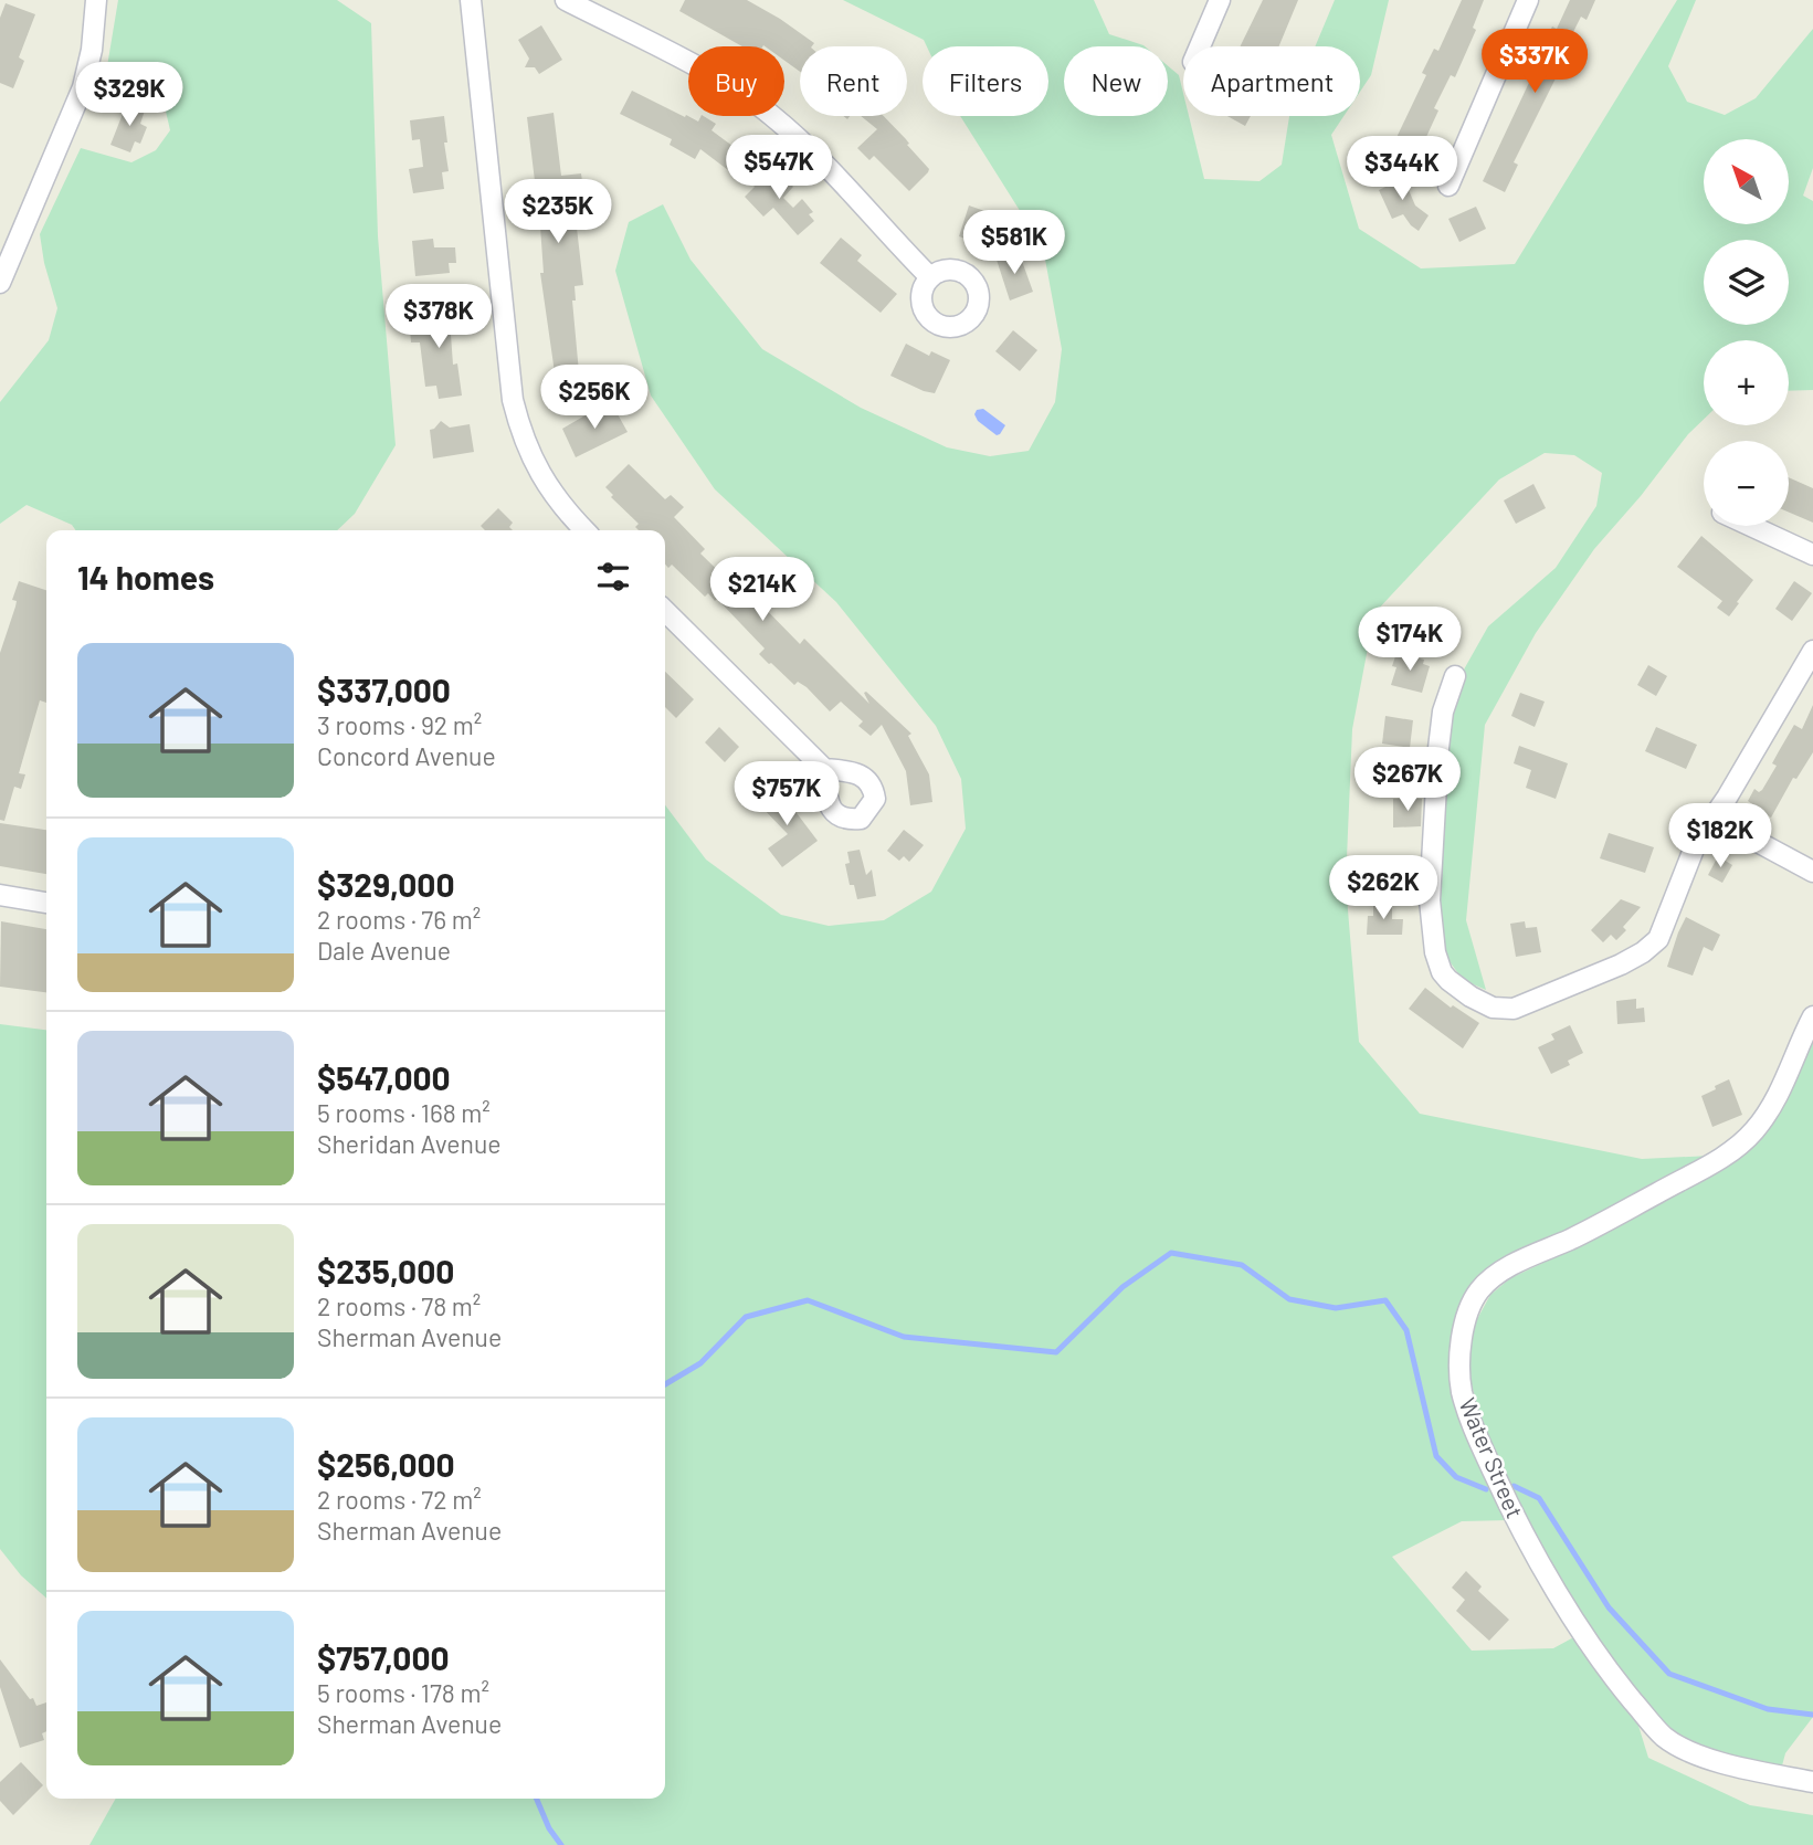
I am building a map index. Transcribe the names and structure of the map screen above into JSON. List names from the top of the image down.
{
  "streets": {
    "street": ["Water Street"]
  },
  "north": "top left",
  "page": {
    "price": [
      "$337K",
      "$329K",
      "$547K",
      "$344K",
      "$235K",
      "$581K",
      "$378K",
      "$256K",
      "$214K",
      "$174K",
      "$267K",
      "$757K",
      "$182K",
      "$262K"
    ],
    "chip": [
      "Buy",
      "Rent",
      "Filters",
      "New",
      "Apartment"
    ],
    "map_buttons": ["+", "−"],
    "heading": "14 homes",
    "list": [
      {
        "name": "$337,000",
        "note": "3 rooms · 92 m² · Concord Avenue"
      },
      {
        "name": "$329,000",
        "note": "2 rooms · 76 m² · Dale Avenue"
      },
      {
        "name": "$547,000",
        "note": "5 rooms · 168 m² · Sheridan Avenue"
      },
      {
        "name": "$235,000",
        "note": "2 rooms · 78 m² · Sherman Avenue"
      },
      {
        "name": "$256,000",
        "note": "2 rooms · 72 m² · Sherman Avenue"
      },
      {
        "name": "$757,000",
        "note": "5 rooms · 178 m² · Sherman Avenue"
      }
    ]
  }
}
